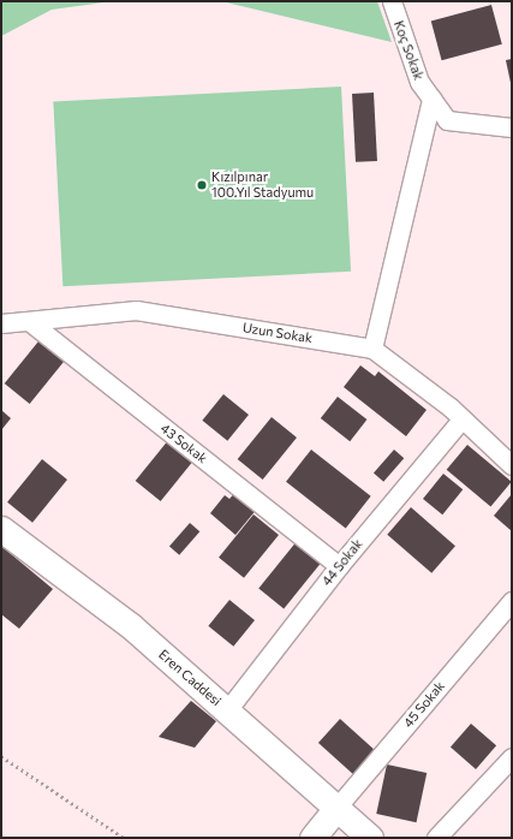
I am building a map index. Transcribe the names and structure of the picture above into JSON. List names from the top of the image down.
{
  "streets": {
    "street": [
      "Koç Sokak",
      "Uzun Sokak",
      "43 Sokak",
      "44 Sokak",
      "Eren Caddesi",
      "45 Sokak"
    ]
  },
  "crossings": [
    ["Uzun Sokak", "43 Sokak"],
    ["Uzun Sokak", "44 Sokak"],
    ["43 Sokak", "44 Sokak"],
    ["44 Sokak", "Eren Caddesi"],
    ["Eren Caddesi", "45 Sokak"]
  ],
  "places": ["Kızılpınar 100.Yıl Stadyumu"]
}
